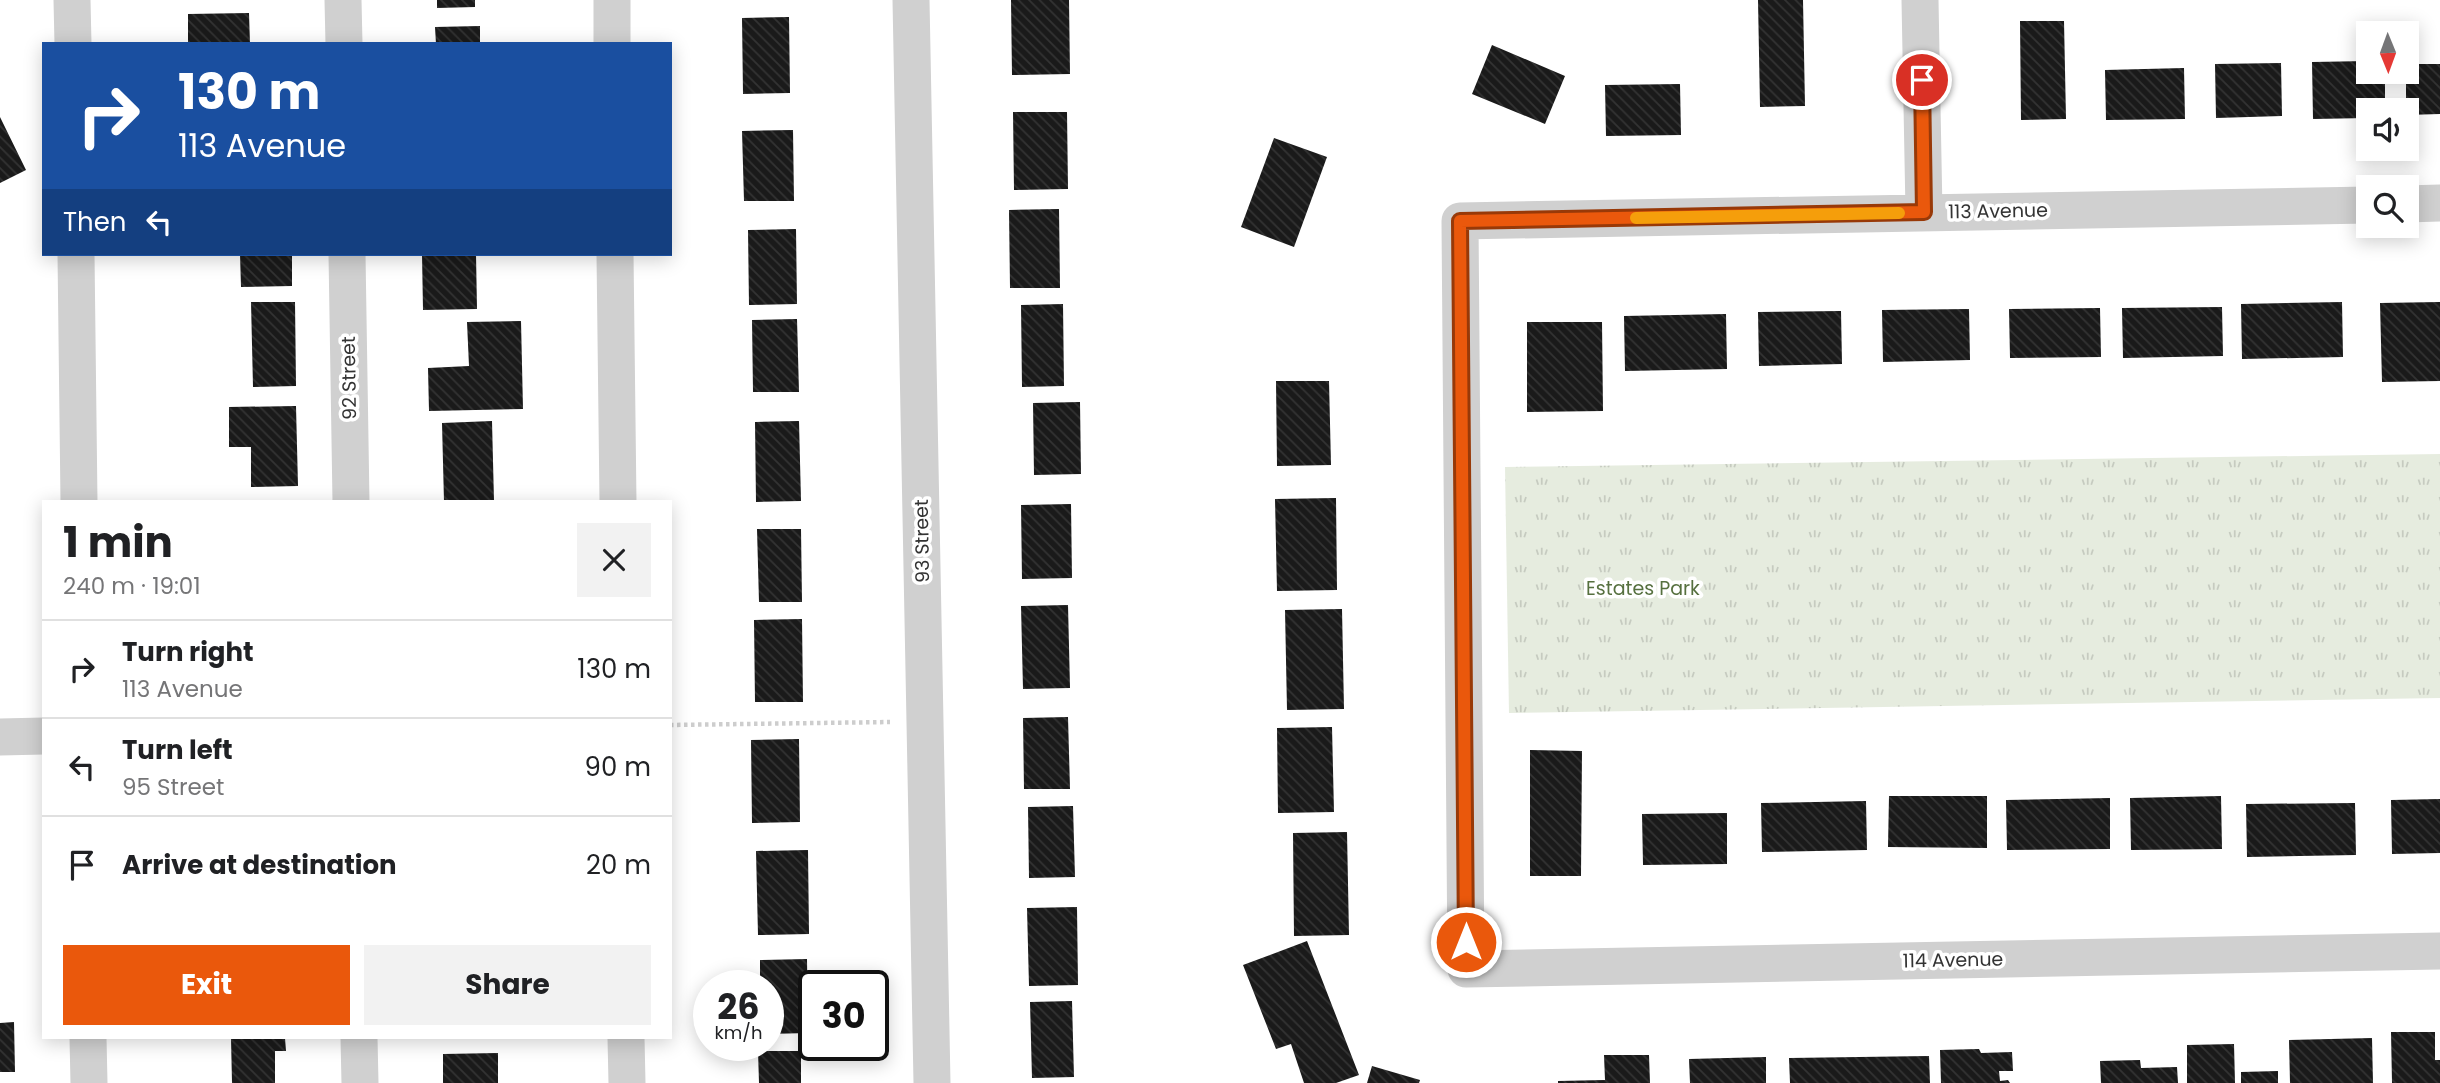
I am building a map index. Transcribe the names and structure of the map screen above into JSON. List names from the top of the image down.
{
  "streets": {
    "street": [
      "113 Avenue",
      "92 Street",
      "93 Street",
      "114 Avenue"
    ]
  },
  "crossings": [
    ["113 Avenue", "114 Avenue"]
  ],
  "parks": ["Estates Park"],
  "north": "bottom",
  "page": {
    "turn": ["130 m", "113 Avenue"],
    "then": "Then",
    "heading": ["1 min", "240 m · 19:01"],
    "list": [
      {
        "name": "Turn right",
        "note": "113 Avenue",
        "value": "130 m"
      },
      {
        "name": "Turn left",
        "note": "95 Street",
        "value": "90 m"
      },
      {
        "name": "Arrive at destination",
        "value": "20 m"
      }
    ],
    "buttons": ["Exit", "Share"],
    "speed": "26 km/h",
    "limit": "30"
  }
}
